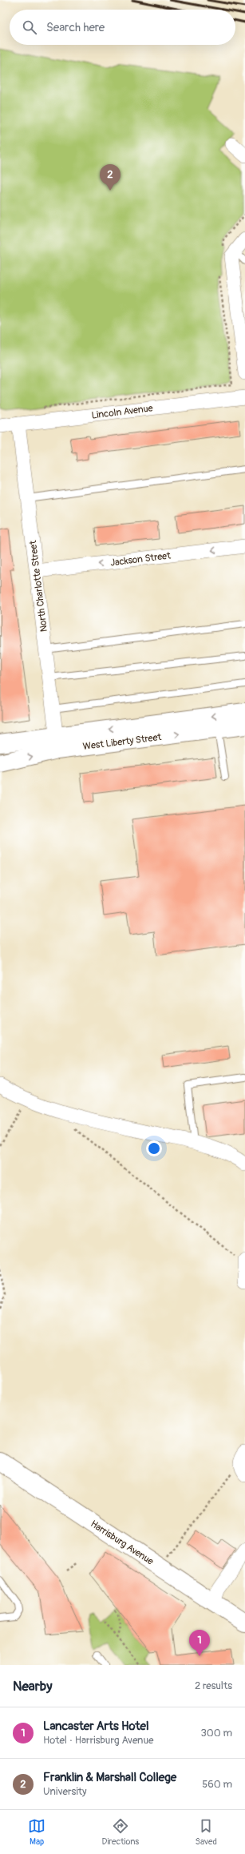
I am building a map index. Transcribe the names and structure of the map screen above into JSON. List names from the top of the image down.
{
  "streets": {
    "main road": ["West Liberty Street", "Harrisburg Avenue"],
    "street": ["Lincoln Avenue", "Jackson Street", "North Charlotte Street"]
  },
  "crossings": [
    ["Lincoln Avenue", "North Charlotte Street"],
    ["Jackson Street", "North Charlotte Street"],
    ["North Charlotte Street", "West Liberty Street"]
  ],
  "one_way": ["Jackson Street"],
  "page": {
    "search": "Search here",
    "pins": ["2", "1"],
    "heading": ["Nearby", "2 results"],
    "list": [
      {
        "mark": "1",
        "name": "Lancaster Arts Hotel",
        "note": "Hotel · Harrisburg Avenue",
        "value": "300 m"
      },
      {
        "mark": "2",
        "name": "Franklin & Marshall College",
        "note": "University",
        "value": "560 m"
      }
    ],
    "nav": ["Map", "Directions", "Saved"]
  }
}
